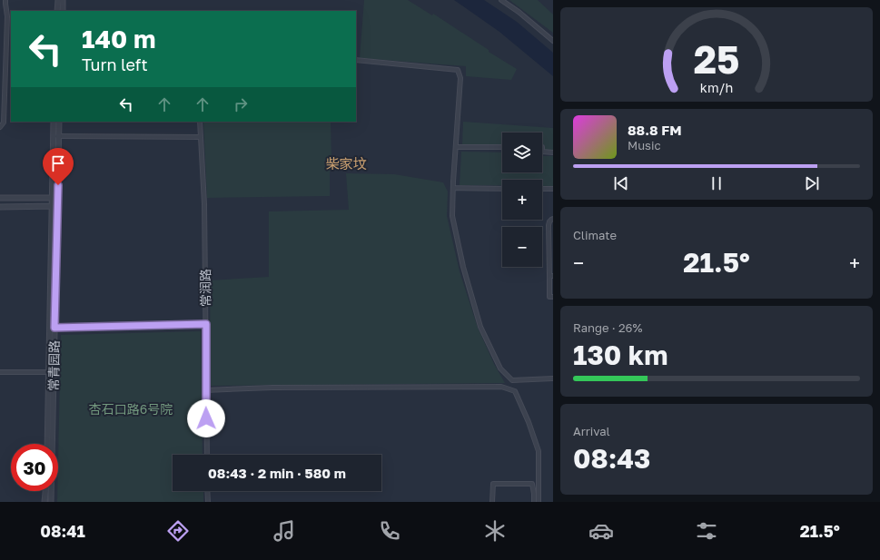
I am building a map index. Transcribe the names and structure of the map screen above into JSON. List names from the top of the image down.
{
  "streets": {
    "street": ["常润路", "常青园路"]
  },
  "districts": ["柴家坟"],
  "parks": ["杏石口路6号院"],
  "page": {
    "turn": ["140 m", "Turn left"],
    "song": ["88.8 FM", "Music"],
    "map_buttons": ["+", "−"],
    "tile": [
      "Climate",
      ["Range · 26%", "130 km"],
      ["Arrival", "08:43"]
    ],
    "heat": ["−", "21.5°", "+"],
    "limit": "30",
    "trip": "08:43 · 2 min · 580 m",
    "tabs": ["08:41", "21.5°"],
    "gauge": ["25", "km/h"]
  }
}
